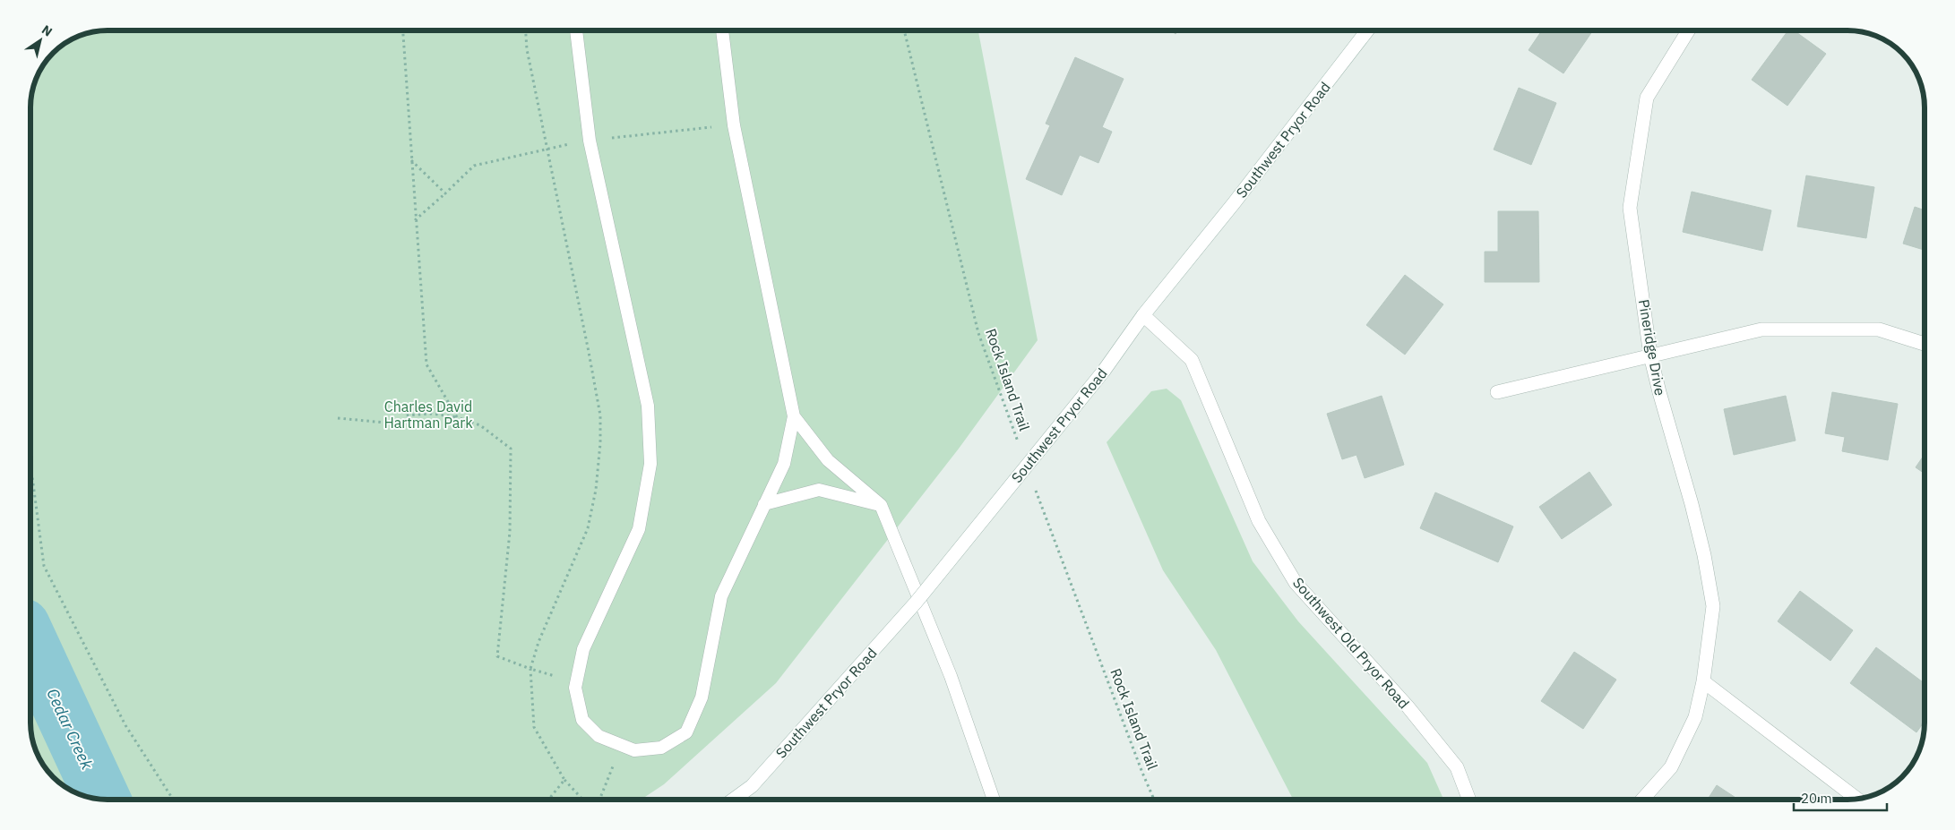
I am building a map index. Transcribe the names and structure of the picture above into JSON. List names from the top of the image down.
{
  "streets": {
    "street": ["Southwest Pryor Road", "Pineridge Drive", "Southwest Old Pryor Road"],
    "path": ["Rock Island Trail"]
  },
  "crossings": [
    ["Southwest Pryor Road", "Southwest Old Pryor Road"]
  ],
  "water": ["Cedar Creek"],
  "parks": ["Charles David Hartman Park"],
  "scale_bar": "20 m",
  "north": "top right"
}
